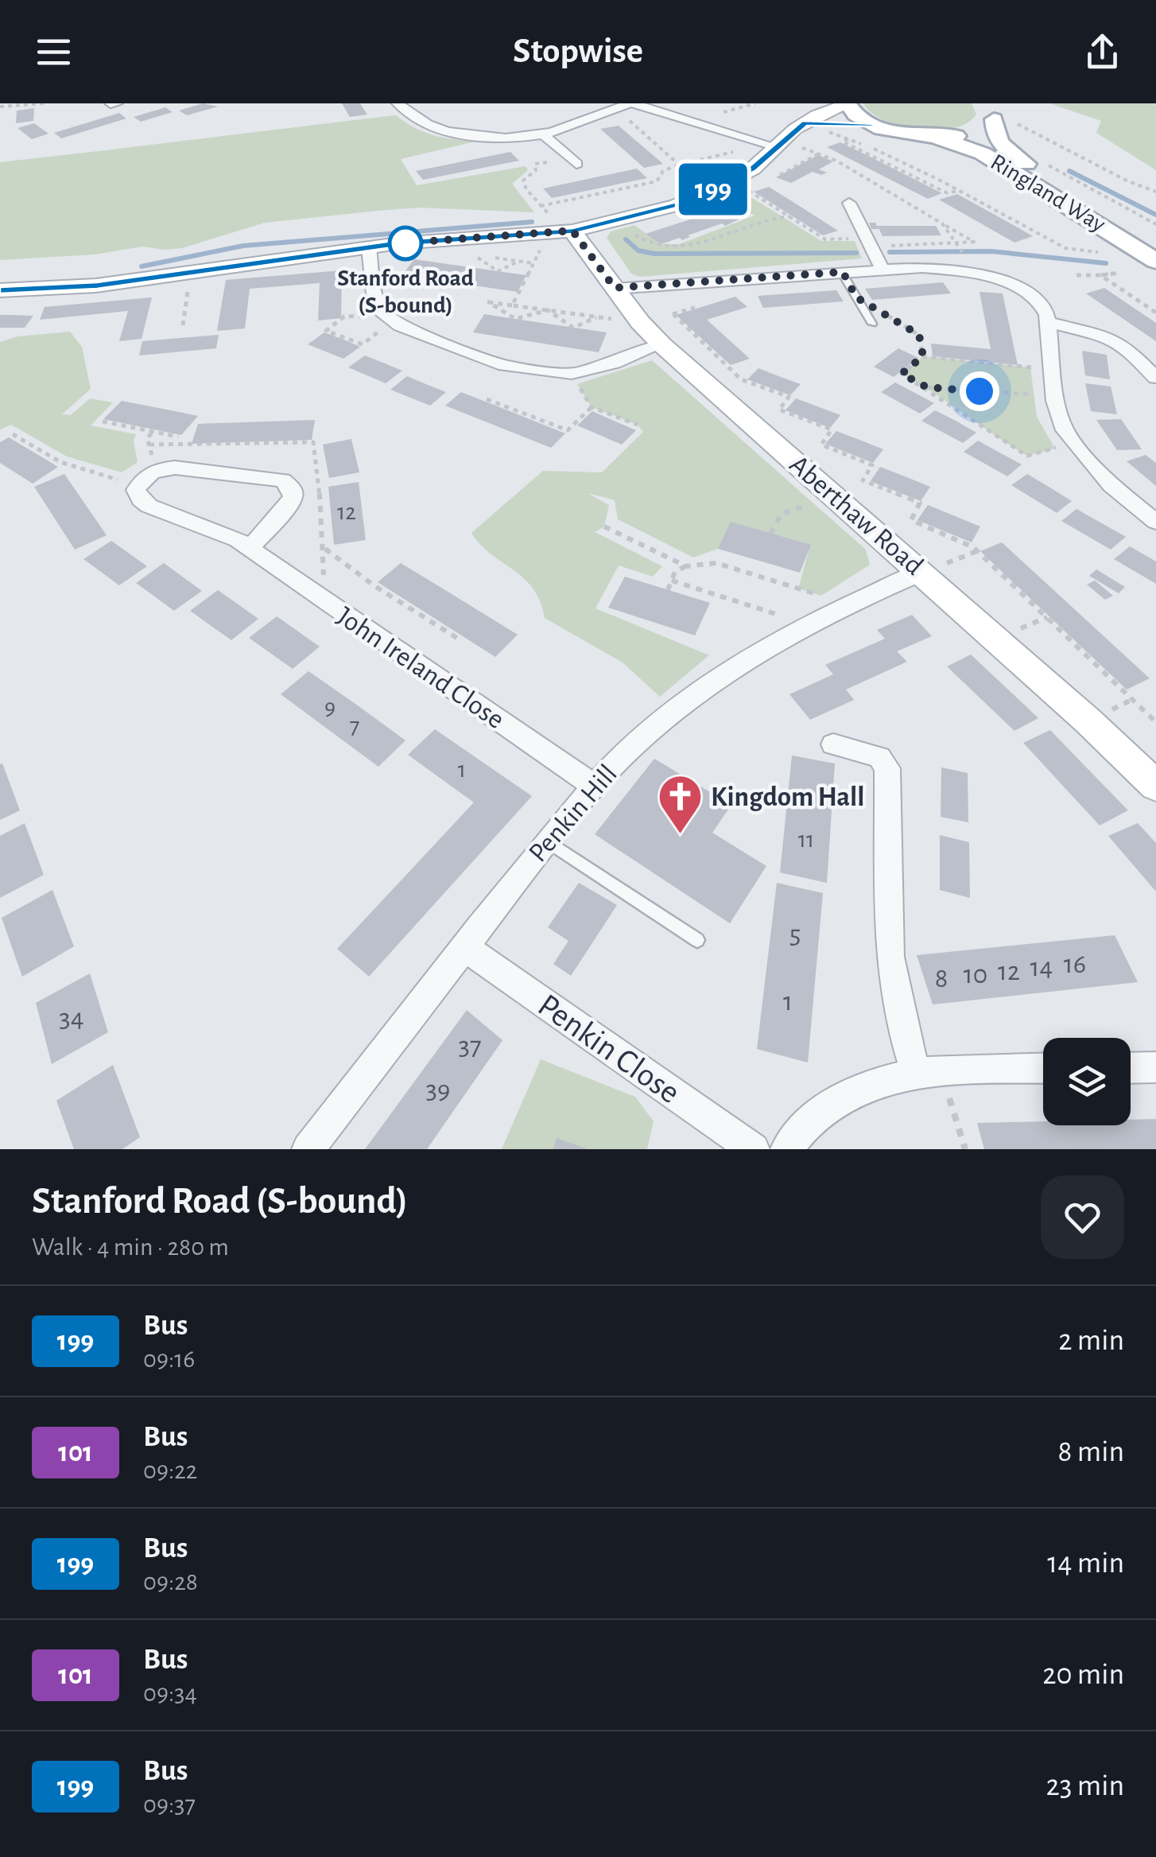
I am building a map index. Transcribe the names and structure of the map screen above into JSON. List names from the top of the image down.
{
  "streets": {
    "main road": ["Ringland Way"],
    "street": [
      "Aberthaw Road",
      "John Ireland Close",
      "Penkin Hill",
      "Penkin Close"
    ]
  },
  "crossings": [
    ["Aberthaw Road", "Penkin Hill"],
    ["John Ireland Close", "Penkin Hill"],
    ["Penkin Hill", "Penkin Close"]
  ],
  "places": {
    "other": ["Stanford Road (S-bound)"],
    "church": ["Kingdom Hall"]
  },
  "lines": ["bus line 199"],
  "house_numbers": [
    "12",
    "9",
    "7",
    "1",
    "11",
    "5",
    "16",
    "14",
    "12",
    "10",
    "8",
    "1",
    "34",
    "37",
    "39"
  ],
  "page": {
    "header": "Stopwise",
    "on_map": "199",
    "heading": ["Stanford Road (S-bound)", "Walk · 4 min · 280 m"],
    "list": [
      {
        "mark": "199",
        "name": "Bus",
        "note": "09:16",
        "value": "2 min"
      },
      {
        "mark": "101",
        "name": "Bus",
        "note": "09:22",
        "value": "8 min"
      },
      {
        "mark": "199",
        "name": "Bus",
        "note": "09:28",
        "value": "14 min"
      },
      {
        "mark": "101",
        "name": "Bus",
        "note": "09:34",
        "value": "20 min"
      },
      {
        "mark": "199",
        "name": "Bus",
        "note": "09:37",
        "value": "23 min"
      }
    ]
  }
}
